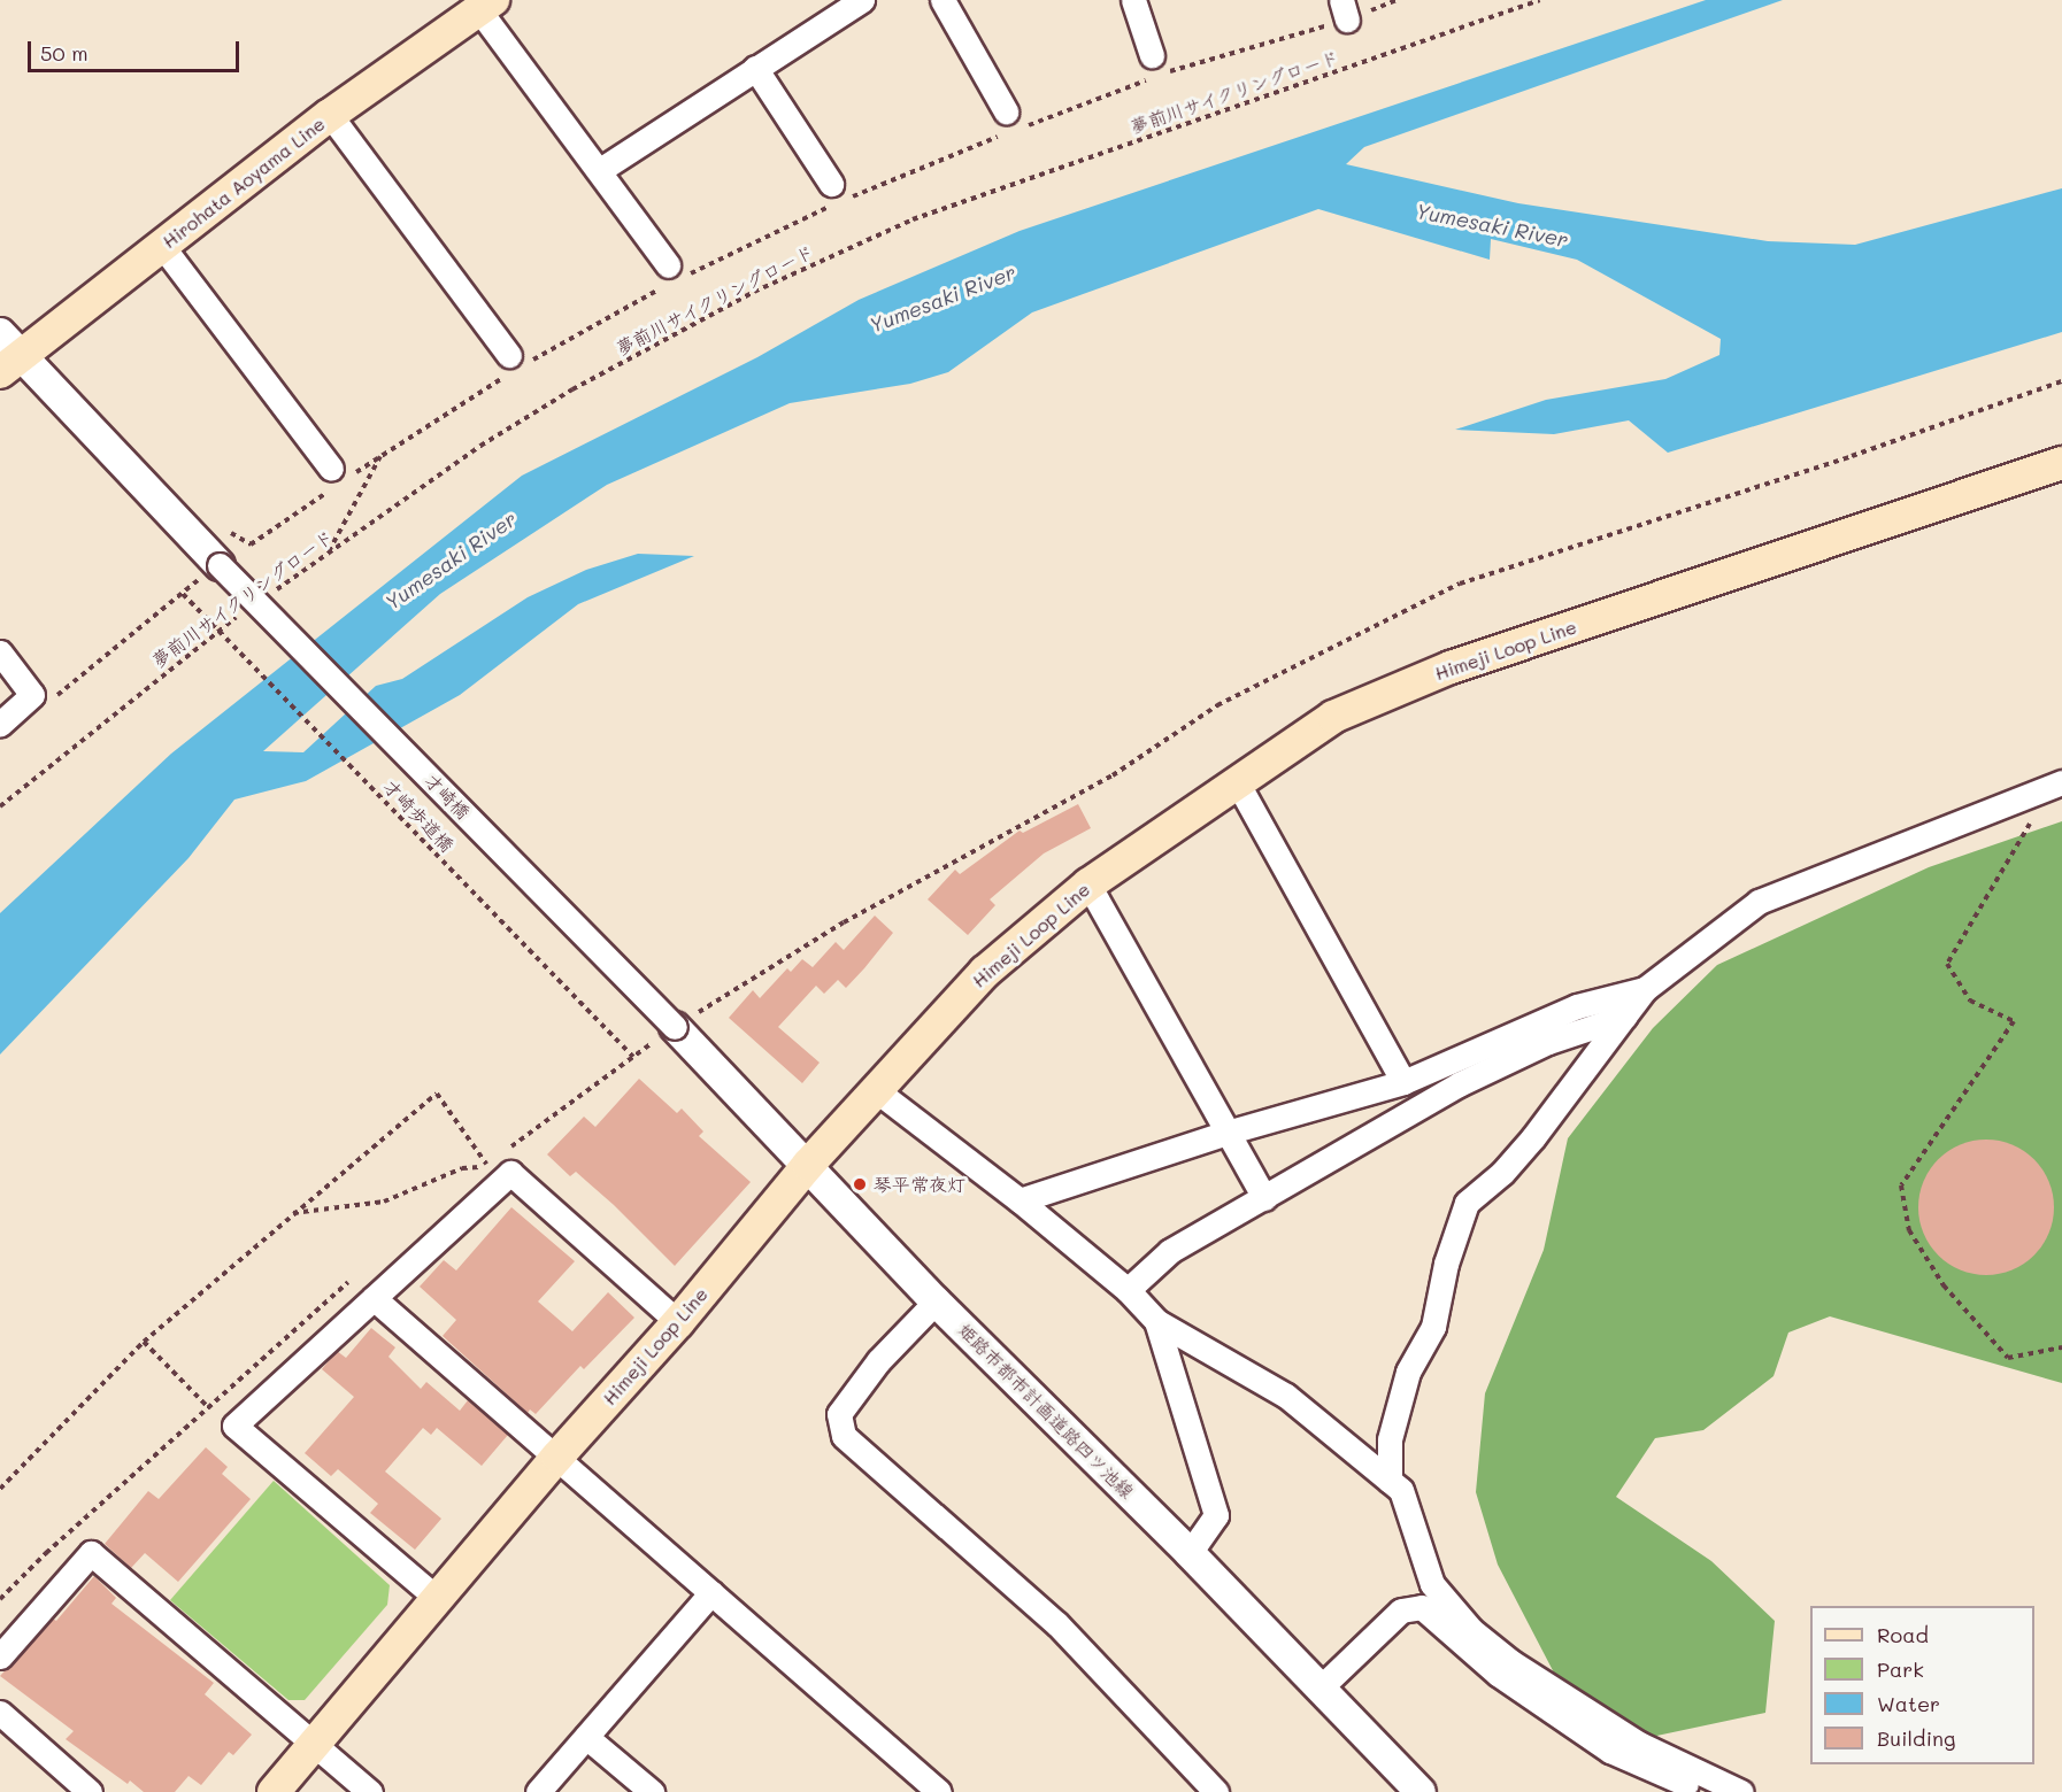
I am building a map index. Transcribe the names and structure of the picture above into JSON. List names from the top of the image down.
{
  "streets": {
    "main road": ["Hirohata Aoyama Line", "Himeji Loop Line"],
    "street": ["才崎橋", "姫路市都市計画道路四ツ池線"],
    "path": ["夢前川サイクリングロード", "才崎歩道橋"]
  },
  "crossings": [
    ["Himeji Loop Line", "姫路市都市計画道路四ツ池線"],
    ["才崎橋", "姫路市都市計画道路四ツ池線"]
  ],
  "water": ["Yumesaki River"],
  "places": ["琴平常夜灯"],
  "legend": [
    "Road",
    "Park",
    "Water",
    "Building"
  ],
  "scale_bar": "50 m"
}
